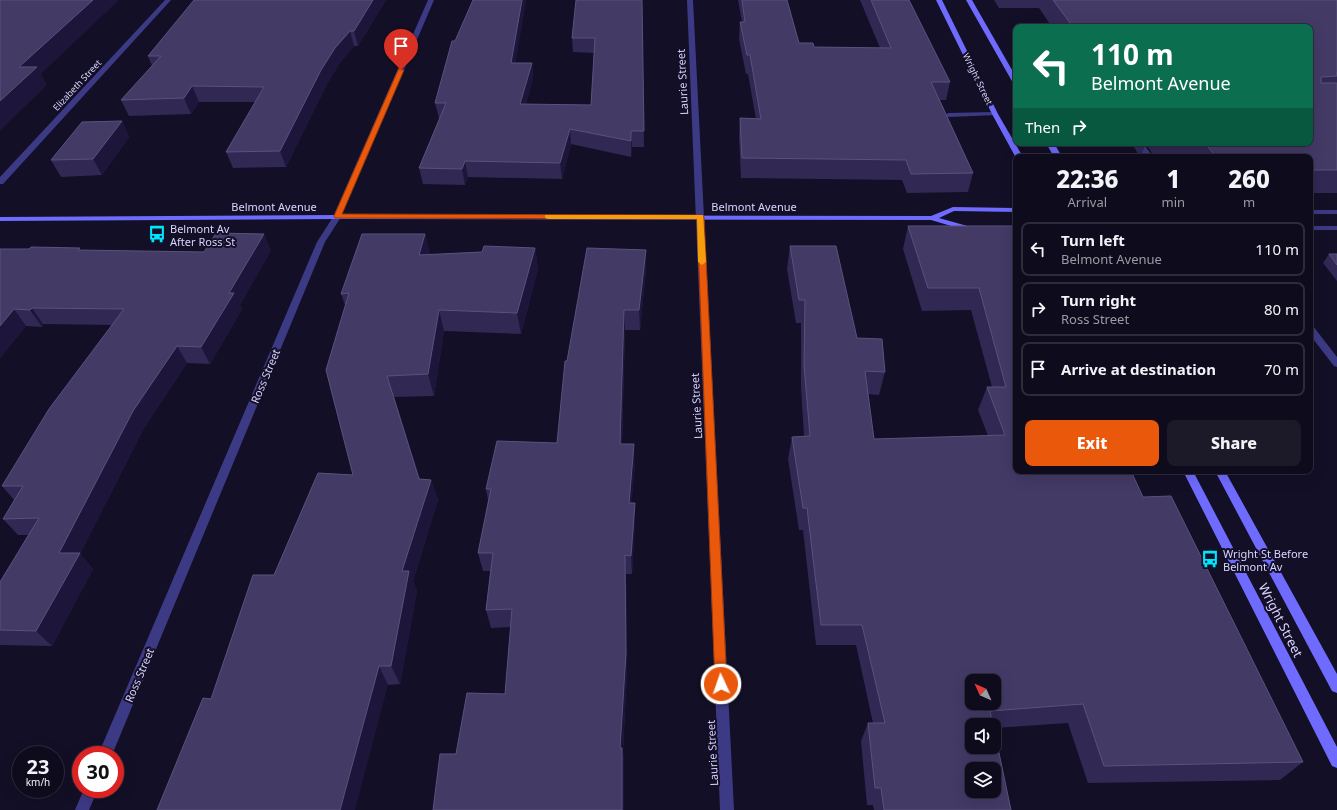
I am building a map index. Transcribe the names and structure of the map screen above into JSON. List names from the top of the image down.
{
  "streets": {
    "main road": ["Wright Street", "Belmont Avenue"],
    "street": ["Laurie Street", "Elizabeth Street", "Ross Street"]
  },
  "crossings": [
    ["Laurie Street", "Belmont Avenue"],
    ["Belmont Avenue", "Ross Street"]
  ],
  "places": {
    "bus stop": ["Belmont Av After Ross St", "Wright St Before Belmont Av"]
  },
  "north": "top left",
  "page": {
    "turn": ["110 m", "Belmont Avenue"],
    "then": "Then",
    "eta": [
      "22:36",
      "Arrival",
      "1",
      "min",
      "260",
      "m"
    ],
    "list": [
      {
        "name": "Turn left",
        "note": "Belmont Avenue",
        "value": "110 m"
      },
      {
        "name": "Turn right",
        "note": "Ross Street",
        "value": "80 m"
      },
      {
        "name": "Arrive at destination",
        "value": "70 m"
      }
    ],
    "buttons": ["Exit", "Share"],
    "speed": "23 km/h",
    "limit": "30"
  }
}
